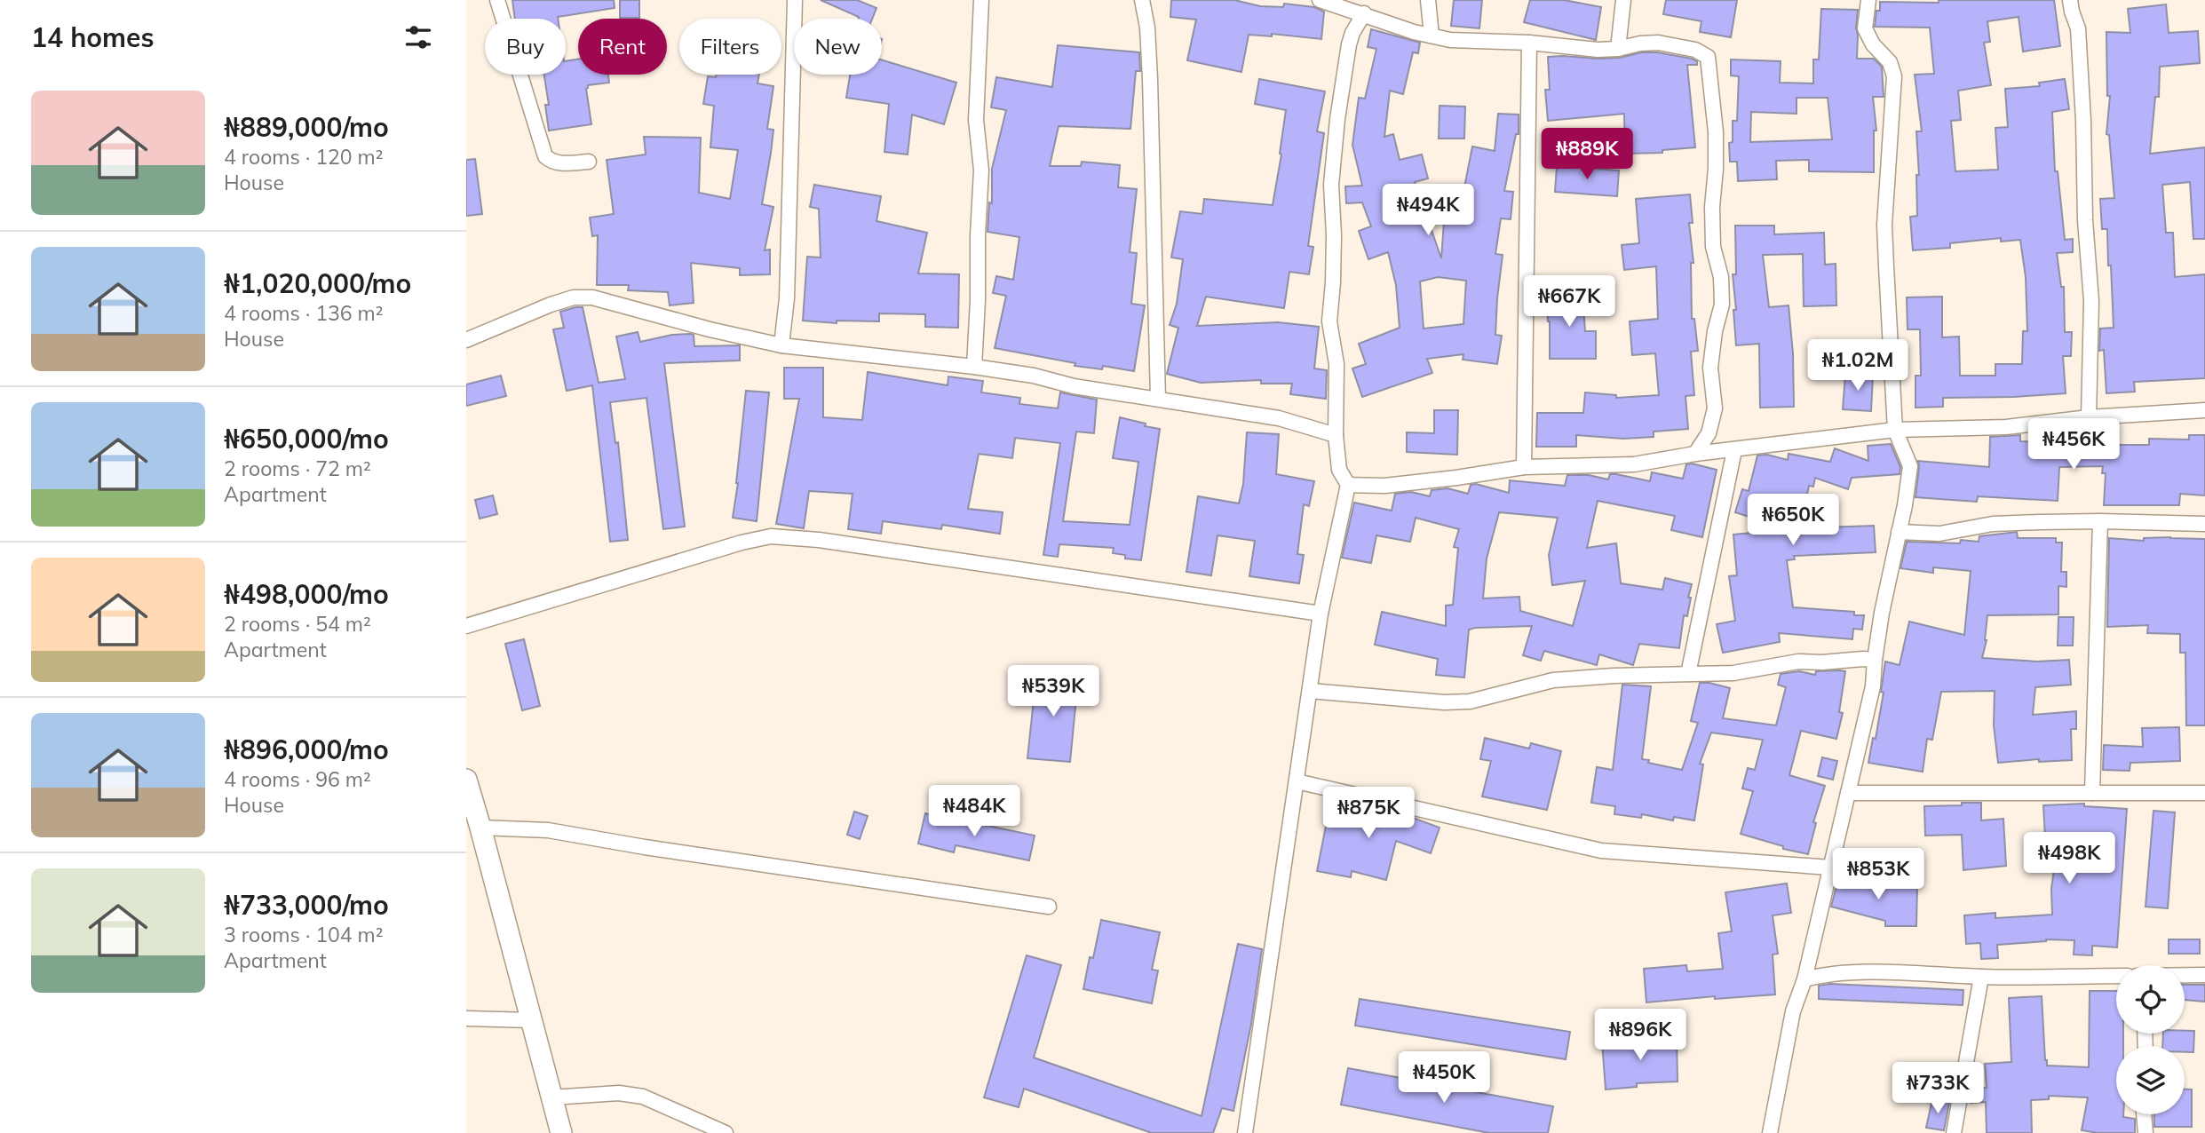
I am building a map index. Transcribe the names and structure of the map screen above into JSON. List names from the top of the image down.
{
  "page": {
    "heading": "14 homes",
    "chip": [
      "Buy",
      "Rent",
      "Filters",
      "New"
    ],
    "list": [
      {
        "name": "₦889,000/mo",
        "note": "4 rooms · 120 m² · House"
      },
      {
        "name": "₦1,020,000/mo",
        "note": "4 rooms · 136 m² · House"
      },
      {
        "name": "₦650,000/mo",
        "note": "2 rooms · 72 m² · Apartment"
      },
      {
        "name": "₦498,000/mo",
        "note": "2 rooms · 54 m² · Apartment"
      },
      {
        "name": "₦896,000/mo",
        "note": "4 rooms · 96 m² · House"
      },
      {
        "name": "₦733,000/mo",
        "note": "3 rooms · 104 m² · Apartment"
      }
    ],
    "price": [
      "₦889K",
      "₦494K",
      "₦667K",
      "₦1.02M",
      "₦456K",
      "₦650K",
      "₦539K",
      "₦484K",
      "₦875K",
      "₦498K",
      "₦853K",
      "₦896K",
      "₦450K",
      "₦733K"
    ]
  }
}
